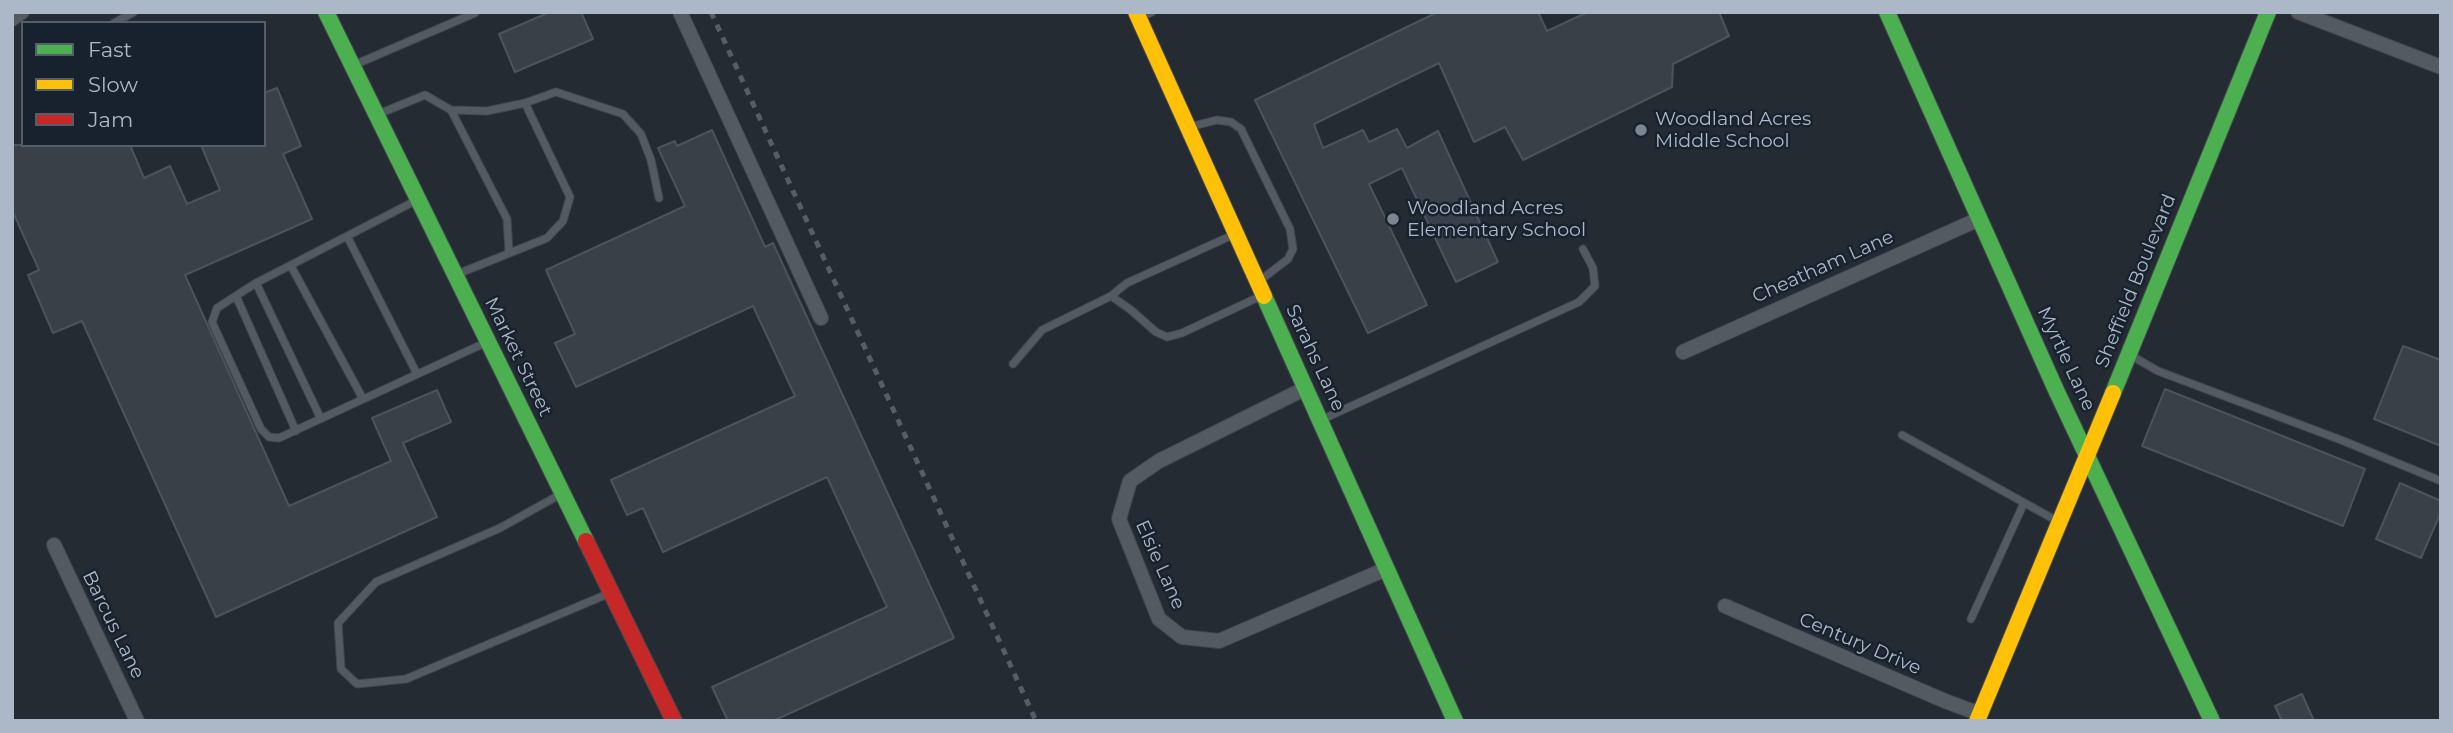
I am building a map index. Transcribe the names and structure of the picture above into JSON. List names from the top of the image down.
{
  "streets": {
    "street": [
      "Cheatham Lane",
      "Sheffield Boulevard",
      "Market Street",
      "Sarahs Lane",
      "Myrtle Lane",
      "Elsie Lane",
      "Barcus Lane",
      "Century Drive"
    ]
  },
  "crossings": [
    ["Cheatham Lane", "Myrtle Lane"],
    ["Sheffield Boulevard", "Myrtle Lane"],
    ["Sheffield Boulevard", "Century Drive"],
    ["Sarahs Lane", "Elsie Lane"]
  ],
  "places": ["Woodland Acres Middle School", "Woodland Acres Elementary School"],
  "legend": ["Fast", "Slow", "Jam"]
}
